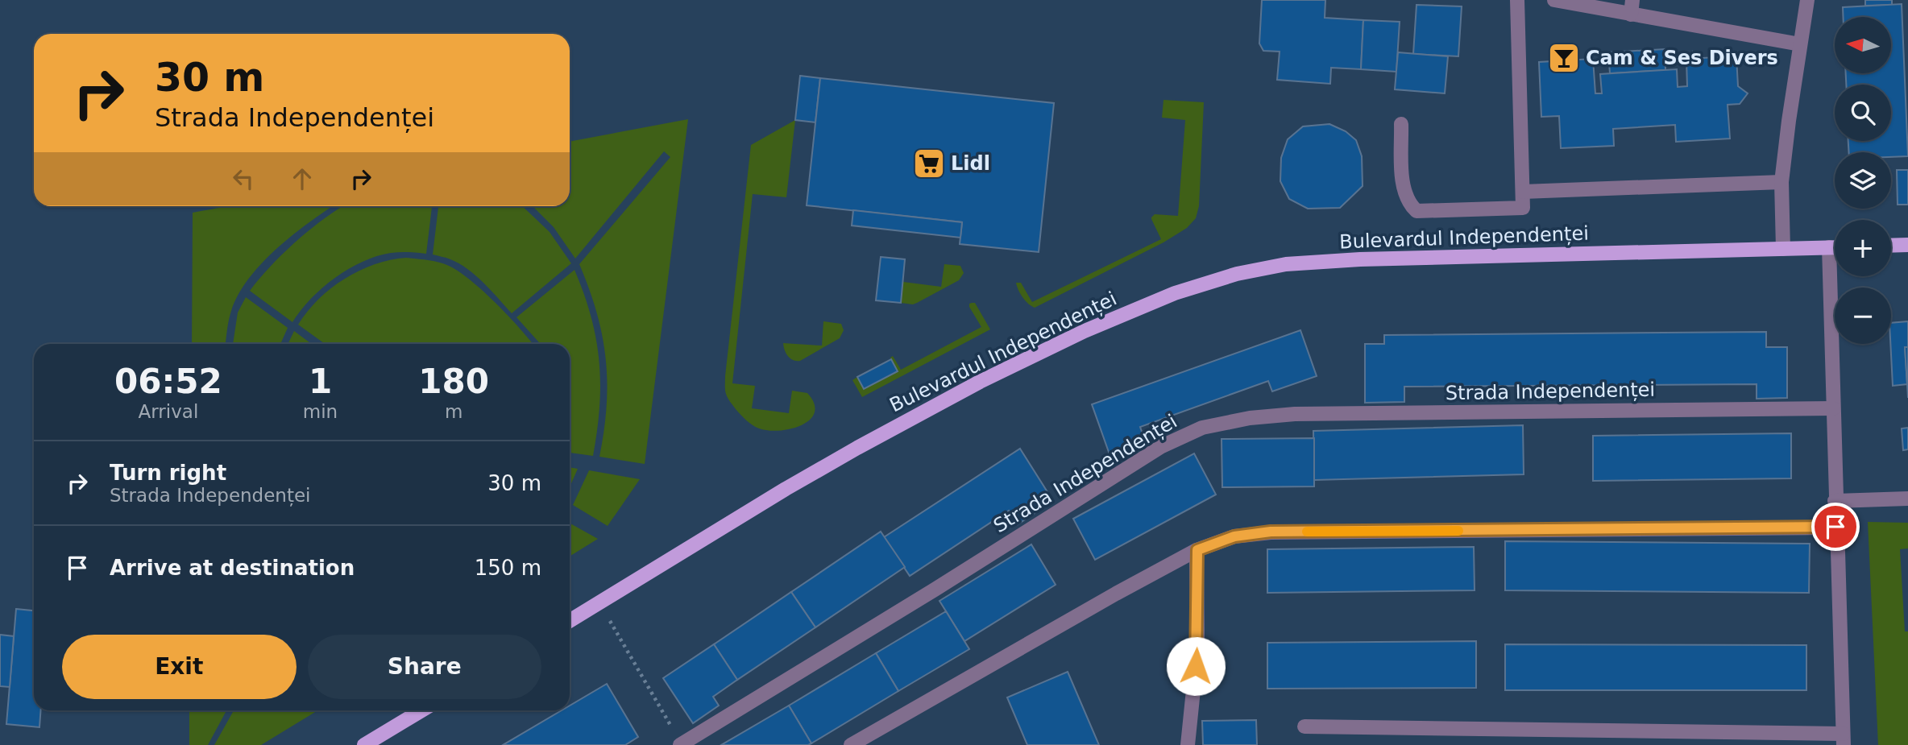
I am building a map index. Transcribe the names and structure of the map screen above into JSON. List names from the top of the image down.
{
  "streets": {
    "main road": ["Bulevardul Independenței"],
    "street": ["Strada Independenței"]
  },
  "places": {
    "bar": ["Cam & Ses Divers"],
    "supermarket": ["Lidl"]
  },
  "north": "left",
  "page": {
    "map_buttons": ["+", "−"],
    "turn": ["30 m", "Strada Independenței"],
    "eta": [
      "06:52",
      "Arrival",
      "1",
      "min",
      "180",
      "m"
    ],
    "list": [
      {
        "name": "Turn right",
        "note": "Strada Independenței",
        "value": "30 m"
      },
      {
        "name": "Arrive at destination",
        "value": "150 m"
      }
    ],
    "buttons": ["Exit", "Share"]
  }
}
